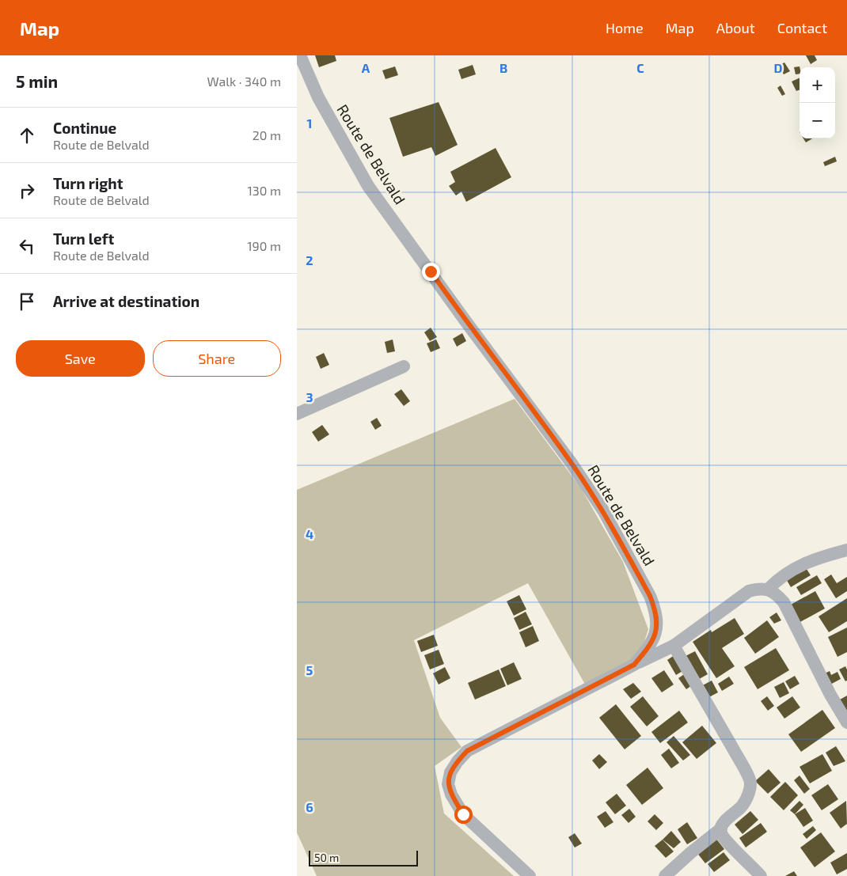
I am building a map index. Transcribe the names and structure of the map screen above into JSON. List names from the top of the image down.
{
  "streets": {
    "street": ["Route de Belvald"]
  },
  "scale_bar": "50 m",
  "page": {
    "header": "Map",
    "nav": [
      "Home",
      "Map",
      "About",
      "Contact"
    ],
    "heading": ["5 min", "Walk · 340 m"],
    "map_buttons": ["+", "−"],
    "list": [
      ["Continue", "Route de Belvald", "20 m"],
      ["Turn right", "Route de Belvald", "130 m"],
      ["Turn left", "Route de Belvald", "190 m"],
      "Arrive at destination"
    ],
    "buttons": ["Save", "Share"],
    "scale": "50 m"
  },
  "grid": {
    "columns": [
      "A",
      "B",
      "C",
      "D"
    ],
    "rows": [
      "1",
      "2",
      "3",
      "4",
      "5",
      "6"
    ]
  }
}
